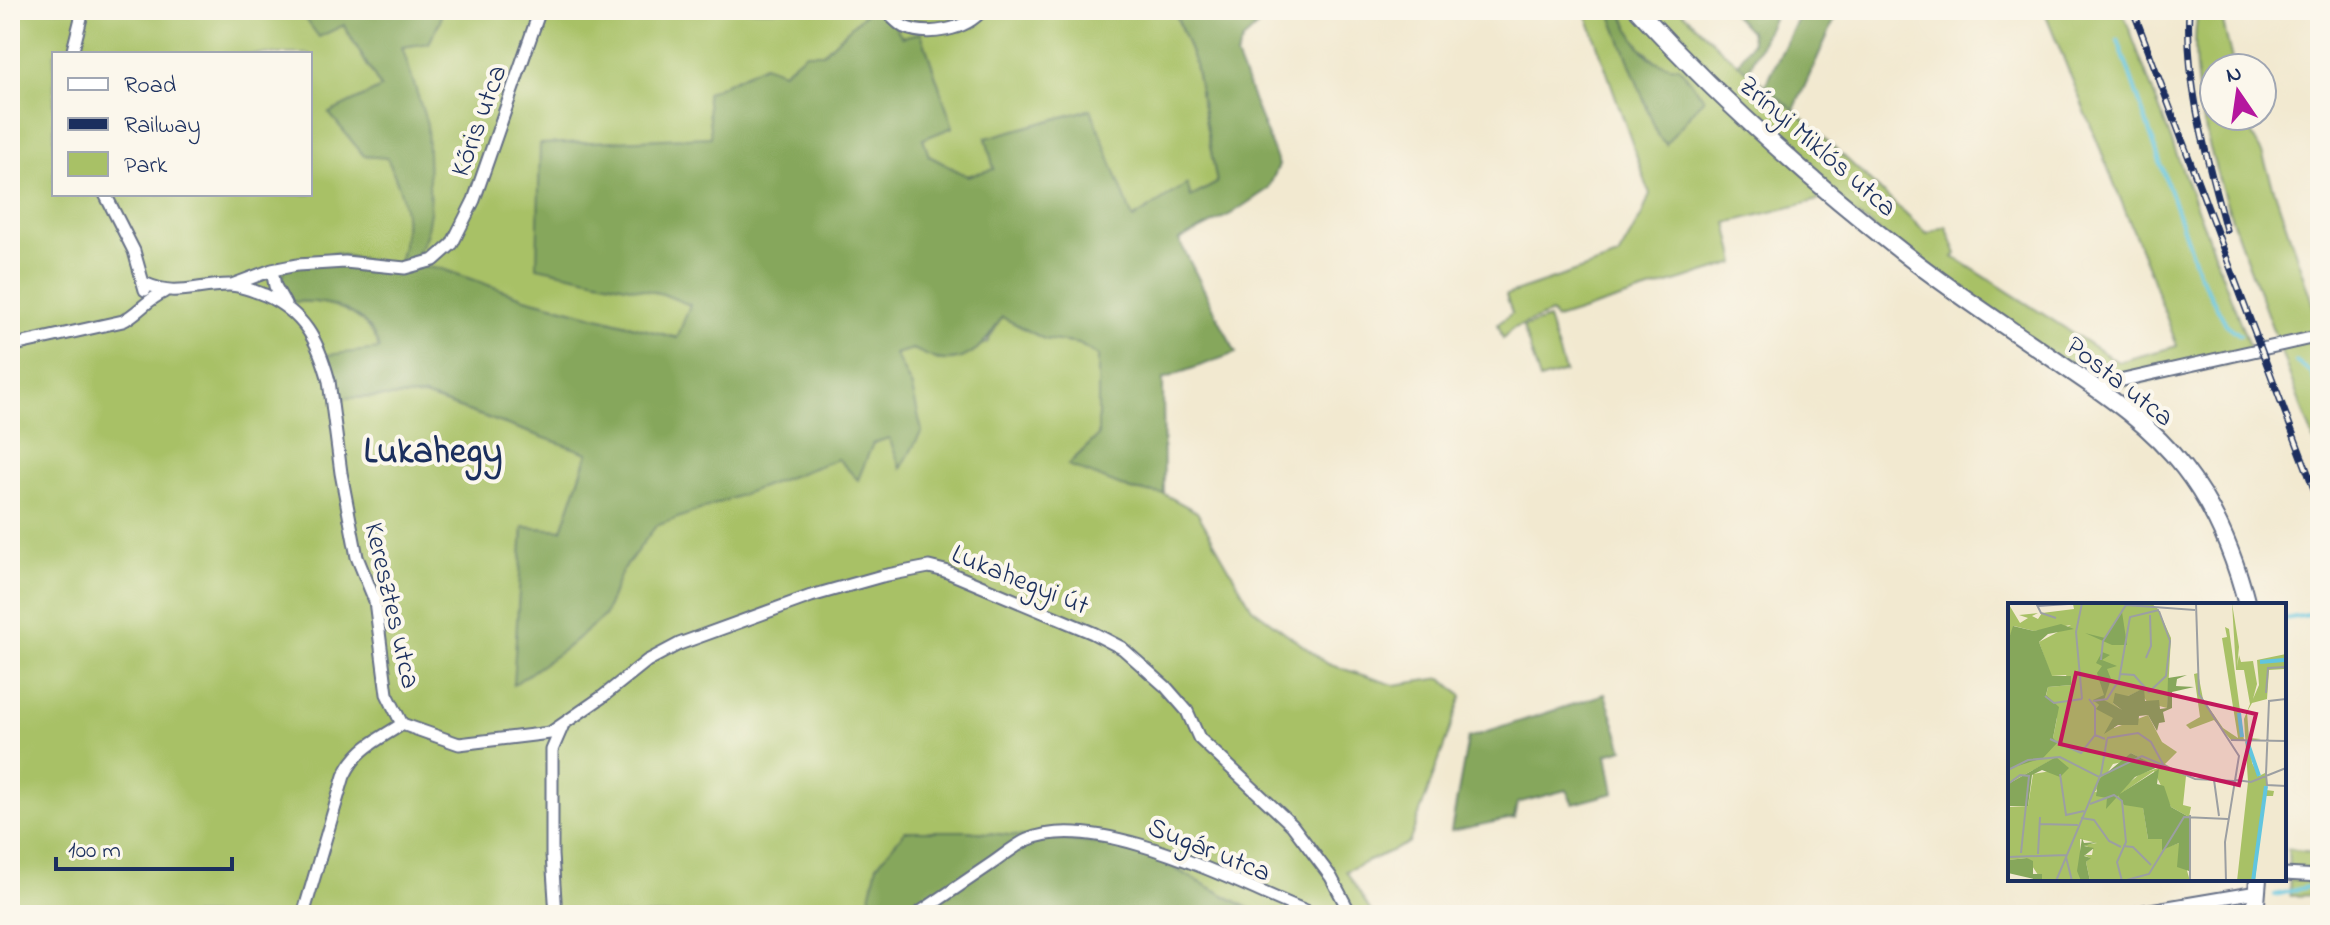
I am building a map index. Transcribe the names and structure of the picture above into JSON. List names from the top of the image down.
{
  "streets": {
    "main road": ["Zrínyi Miklós utca", "Posta utca"],
    "street": [
      "Kőris utca",
      "Lukahegyi út",
      "Keresztes utca",
      "Sugár utca"
    ]
  },
  "crossings": [
    ["Zrínyi Miklós utca", "Posta utca"],
    ["Lukahegyi út", "Keresztes utca"]
  ],
  "districts": ["Lukahegy"],
  "legend": ["Road", "Railway", "Park"],
  "scale_bar": "100 m",
  "north": "top"
}
